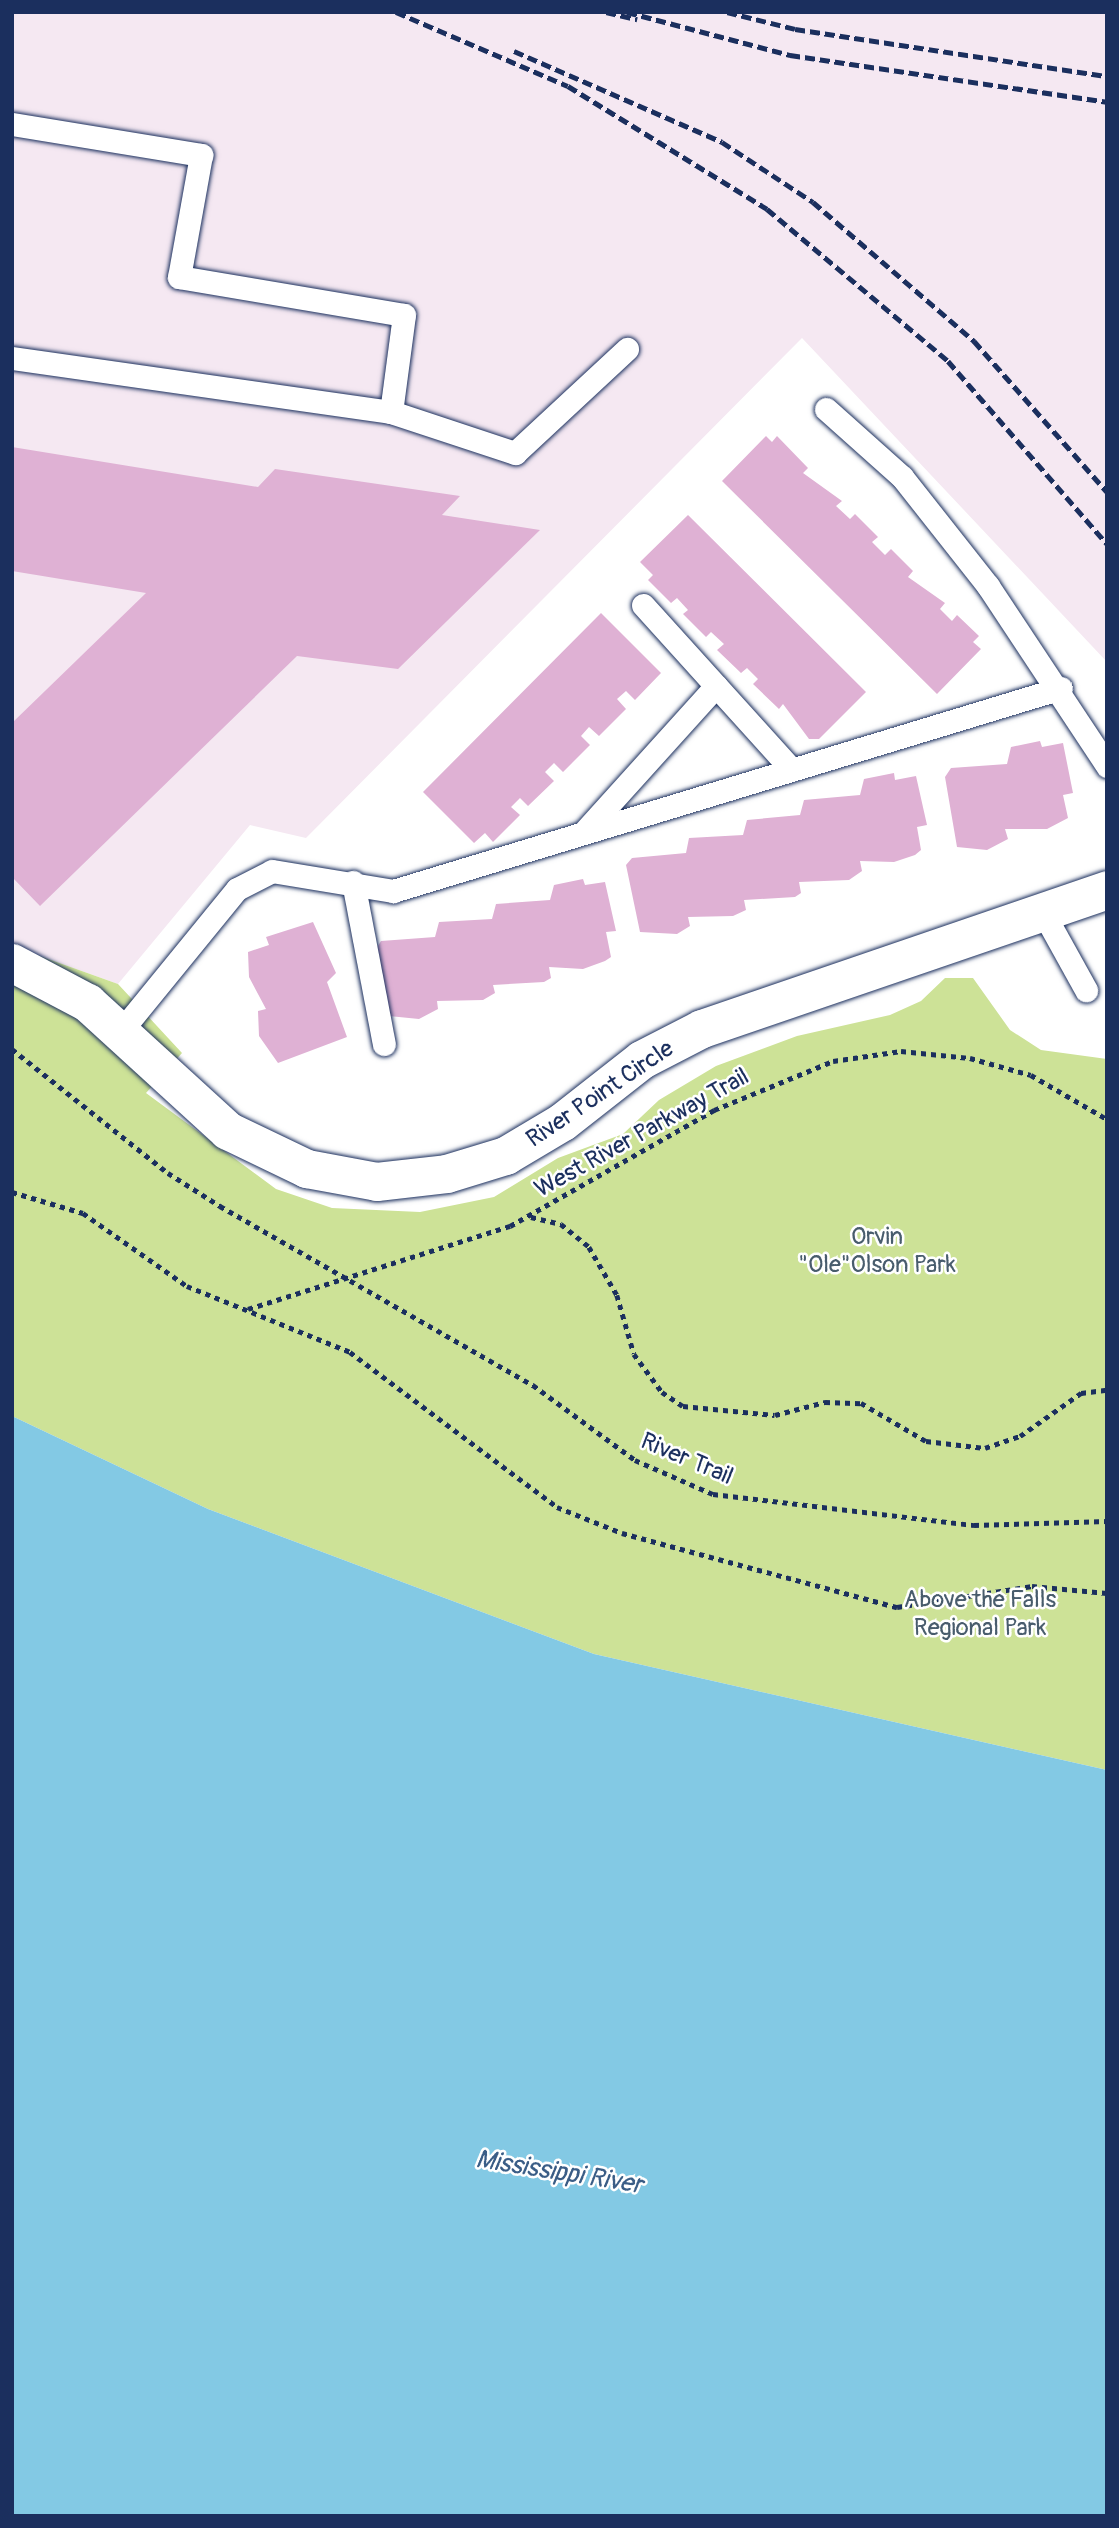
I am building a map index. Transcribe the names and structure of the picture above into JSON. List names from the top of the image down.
{
  "streets": {
    "street": ["River Point Circle"],
    "path": ["West River Parkway Trail", "River Trail"]
  },
  "crossings": [
    ["West River Parkway Trail", "River Trail"]
  ],
  "water": ["Mississippi River"],
  "parks": ["Orvin \"Ole\"Olson Park", "Above the Falls Regional Park"]
}
